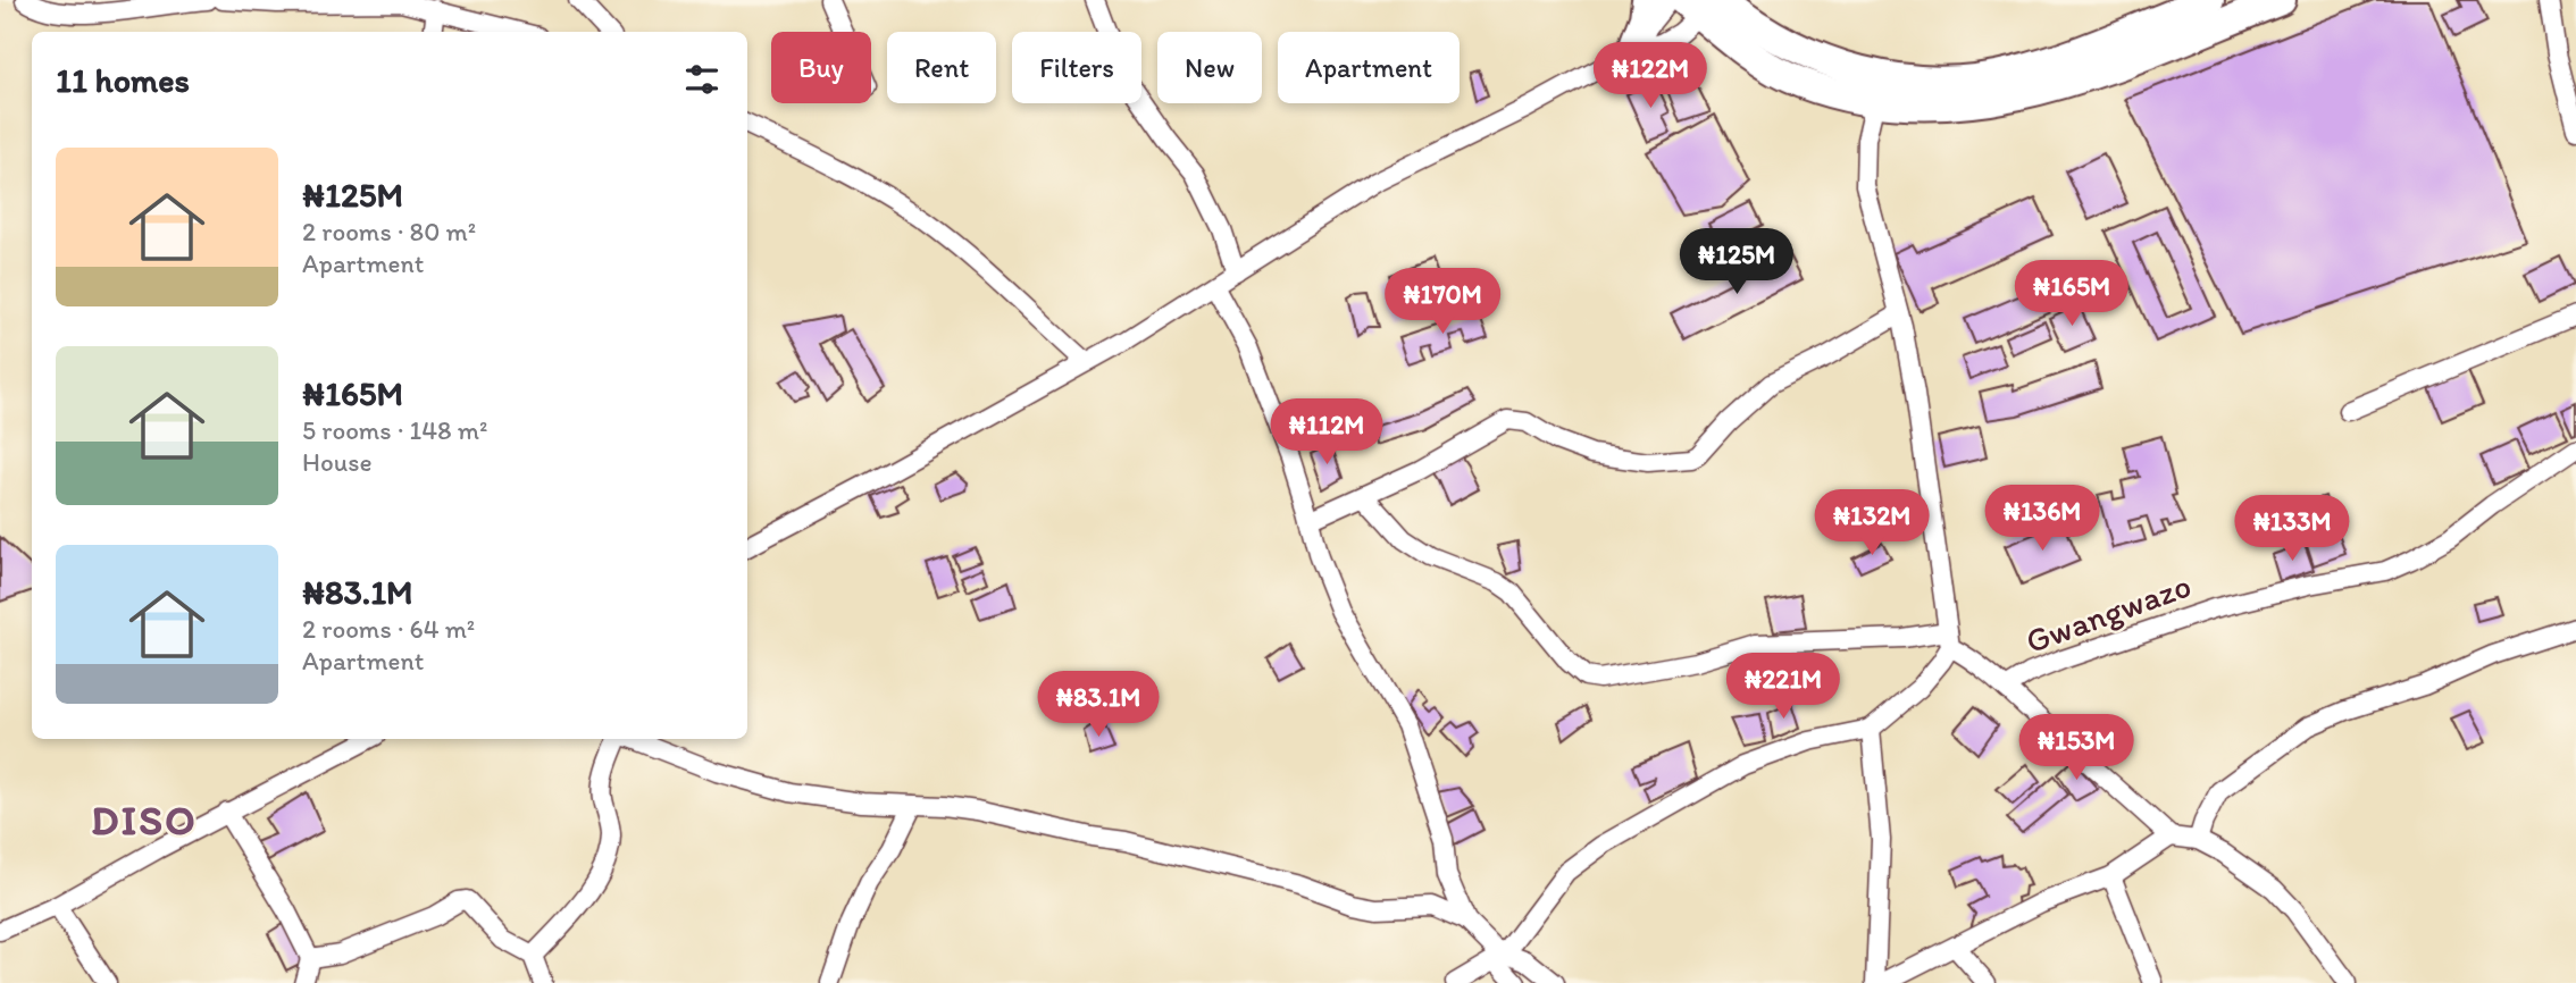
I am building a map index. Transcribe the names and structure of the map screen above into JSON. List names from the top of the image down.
{
  "streets": {
    "street": ["Gwangwazo"]
  },
  "districts": ["DISO"],
  "page": {
    "chip": [
      "Buy",
      "Rent",
      "Filters",
      "New",
      "Apartment"
    ],
    "heading": "11 homes",
    "price": [
      "₦122M",
      "₦125M",
      "₦165M",
      "₦170M",
      "₦112M",
      "₦136M",
      "₦132M",
      "₦133M",
      "₦221M",
      "₦83.1M",
      "₦153M"
    ],
    "list": [
      {
        "name": "₦125M",
        "note": "2 rooms · 80 m² · Apartment"
      },
      {
        "name": "₦165M",
        "note": "5 rooms · 148 m² · House"
      },
      {
        "name": "₦83.1M",
        "note": "2 rooms · 64 m² · Apartment"
      }
    ]
  }
}
